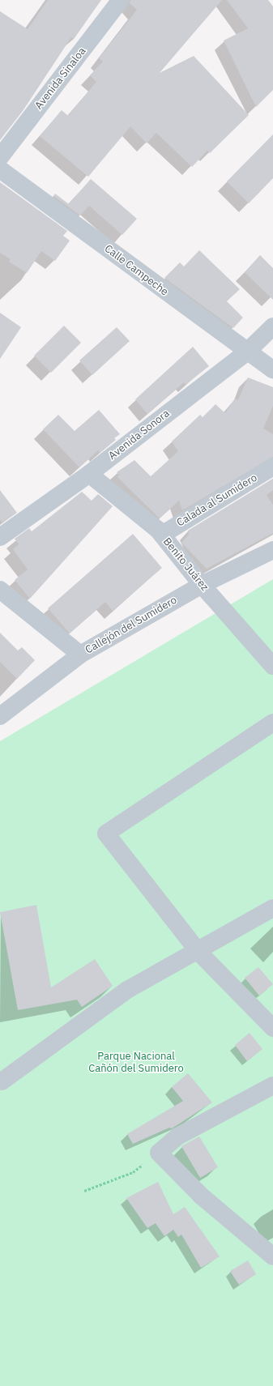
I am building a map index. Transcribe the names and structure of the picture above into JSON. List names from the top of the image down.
{
  "streets": {
    "street": [
      "Avenida Sinaloa",
      "Calle Campeche",
      "Avenida Sonora",
      "Calada al Sumidero",
      "Benito Juárez",
      "Callejón del Sumidero"
    ]
  },
  "crossings": [
    ["Calle Campeche", "Avenida Sonora"],
    ["Avenida Sonora", "Benito Juárez"],
    ["Calada al Sumidero", "Benito Juárez"],
    ["Benito Juárez", "Callejón del Sumidero"]
  ],
  "parks": ["Parque Nacional Cañón del Sumidero"]
}
